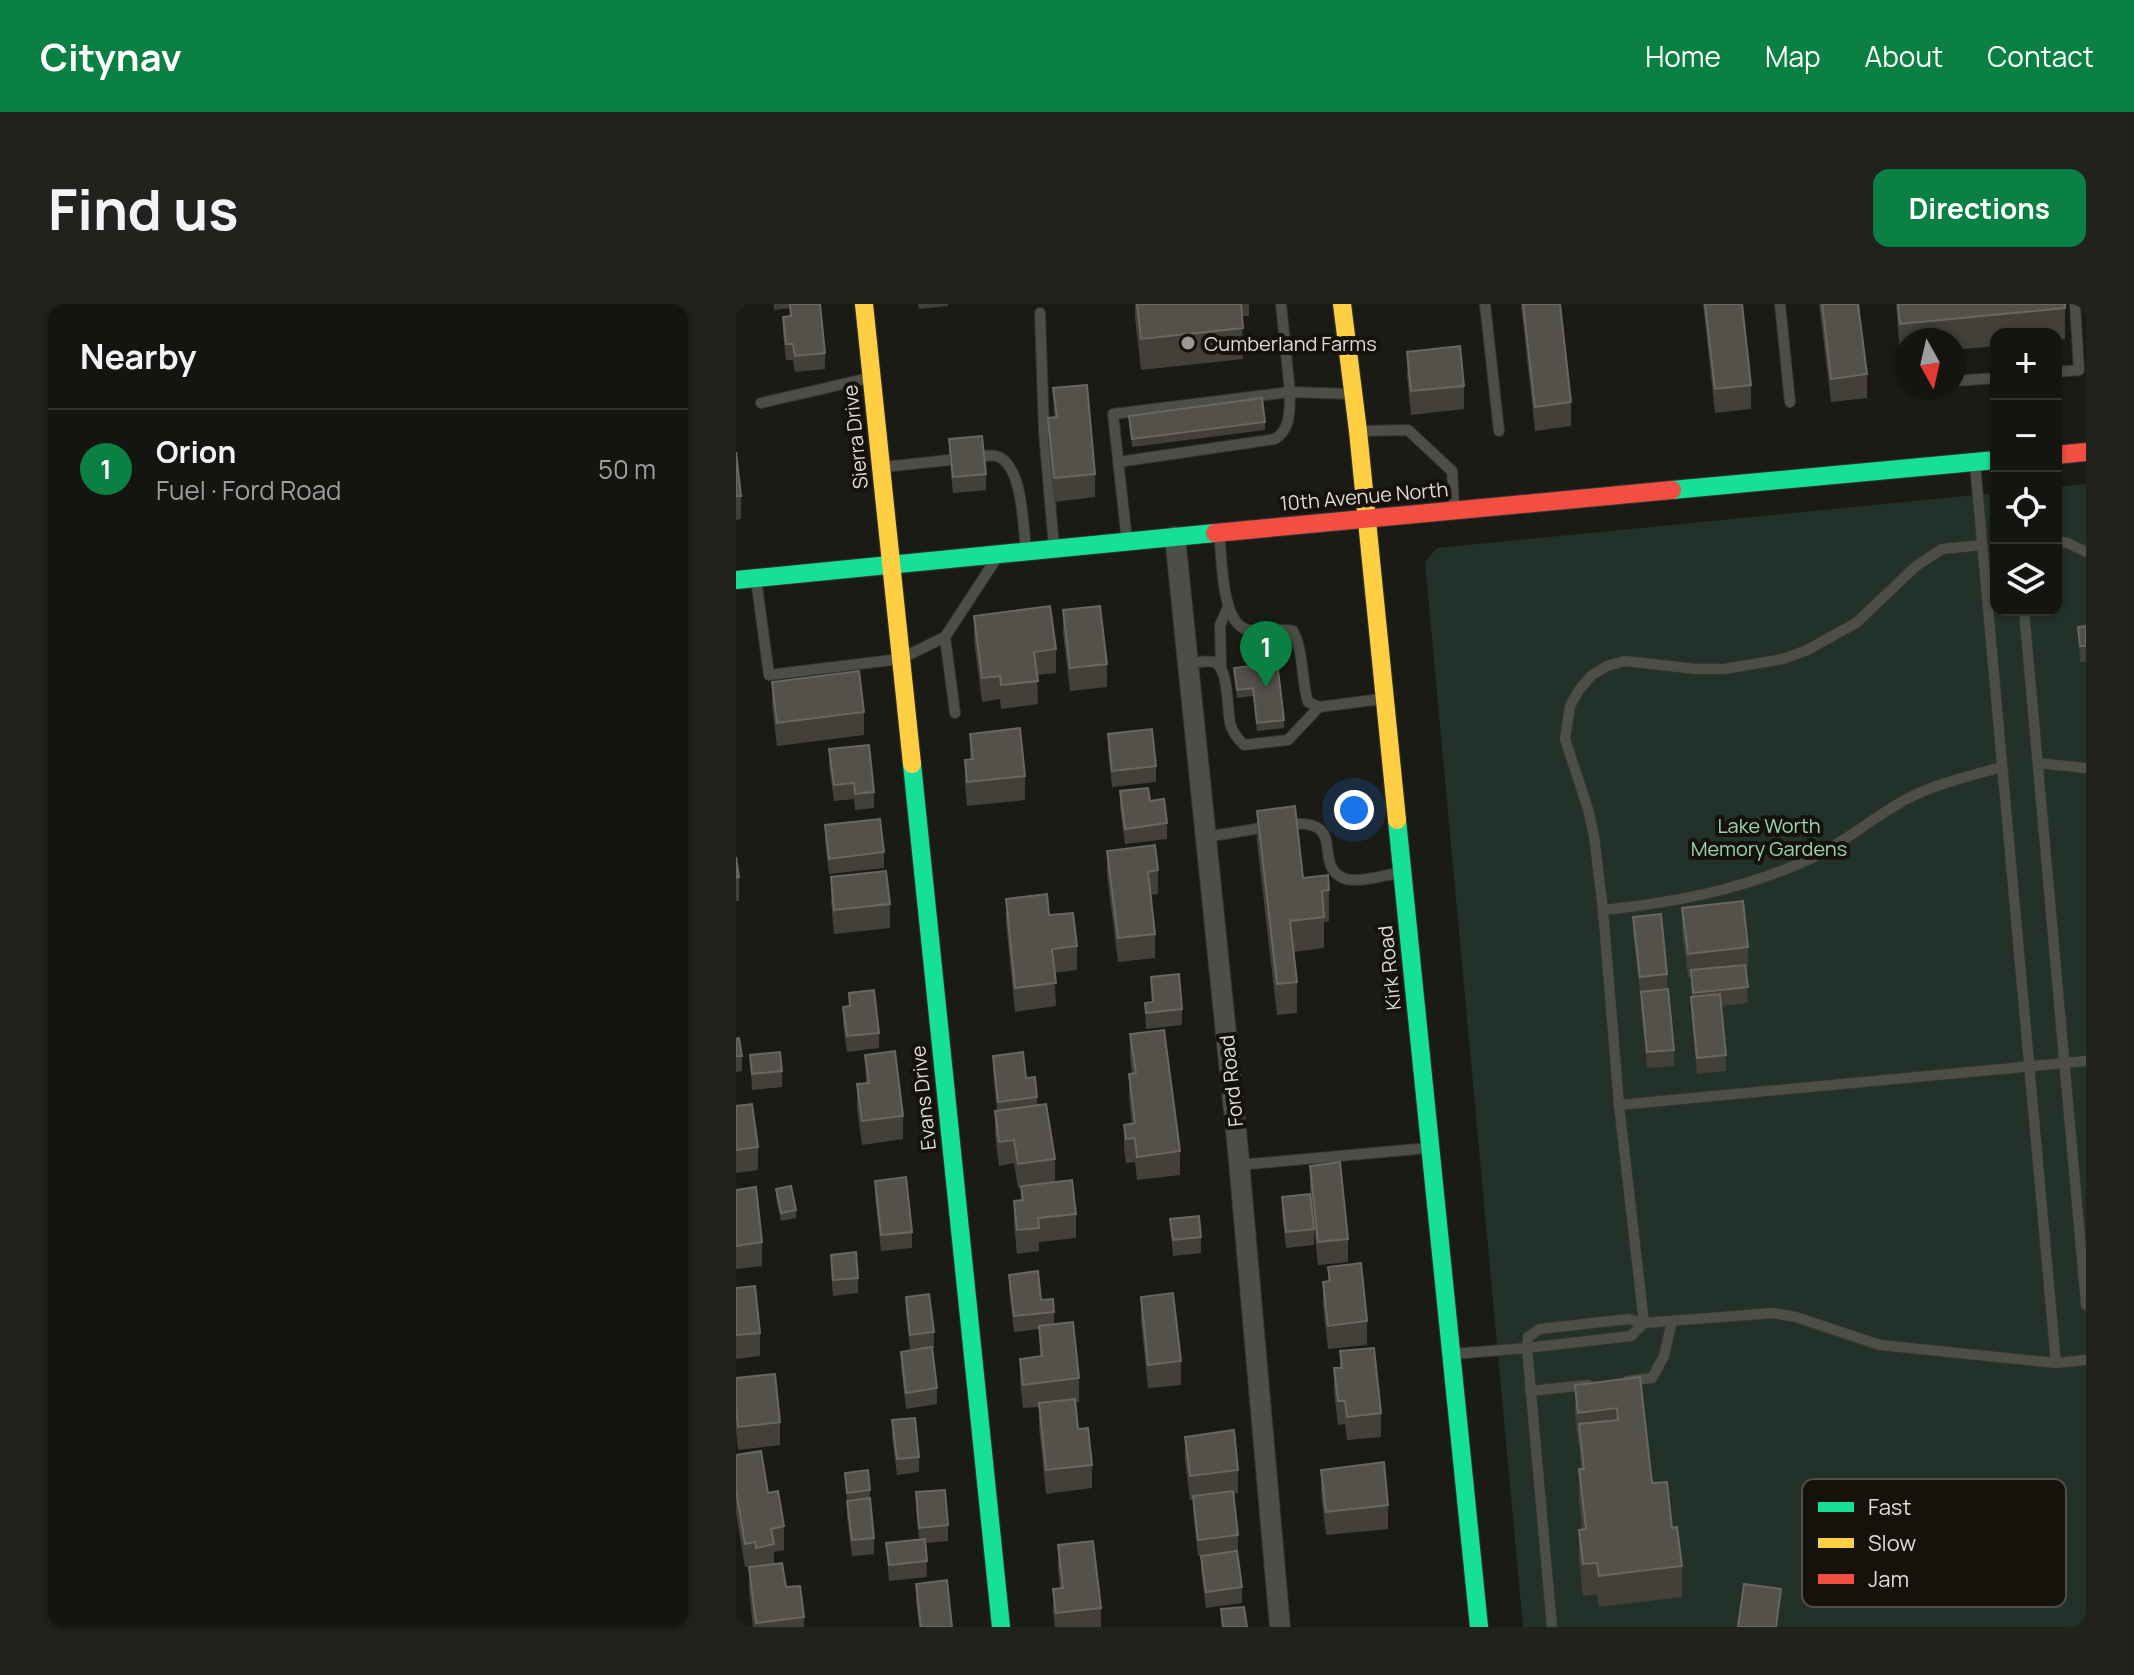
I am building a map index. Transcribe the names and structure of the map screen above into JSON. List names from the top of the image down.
{
  "streets": {
    "street": [
      "Sierra Drive",
      "10th Avenue North",
      "Kirk Road",
      "Ford Road",
      "Evans Drive"
    ]
  },
  "crossings": [
    ["Sierra Drive", "10th Avenue North"],
    ["Sierra Drive", "Evans Drive"],
    ["10th Avenue North", "Kirk Road"],
    ["10th Avenue North", "Ford Road"],
    ["10th Avenue North", "Evans Drive"]
  ],
  "parks": ["Lake Worth Memory Gardens"],
  "places": ["Cumberland Farms"],
  "legend": ["Fast", "Slow", "Jam"],
  "north": "bottom",
  "page": {
    "header": "Citynav",
    "nav": [
      "Home",
      "Map",
      "About",
      "Contact"
    ],
    "buttons": "Directions",
    "title": "Find us",
    "heading": "Nearby",
    "map_buttons": ["+", "−"],
    "list": [
      {
        "mark": "1",
        "name": "Orion",
        "note": "Fuel · Ford Road",
        "value": "50 m"
      }
    ],
    "pins": "1"
  }
}
